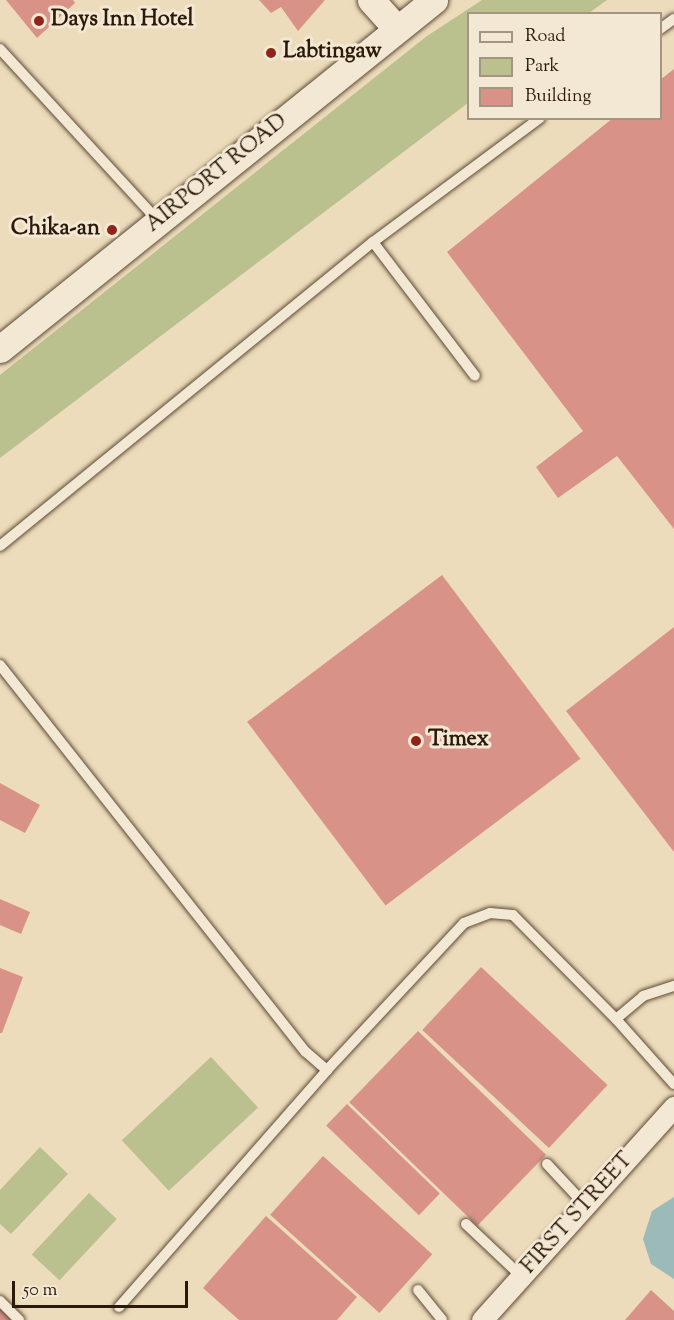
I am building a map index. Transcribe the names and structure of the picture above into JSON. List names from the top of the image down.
{
  "streets": {
    "street": ["AIRPORT ROAD", "FIRST STREET"]
  },
  "places": [
    "Days Inn Hotel",
    "Labtingaw",
    "Chika-an",
    "Timex"
  ],
  "legend": ["Road", "Park", "Building"],
  "scale_bar": "50 m"
}
